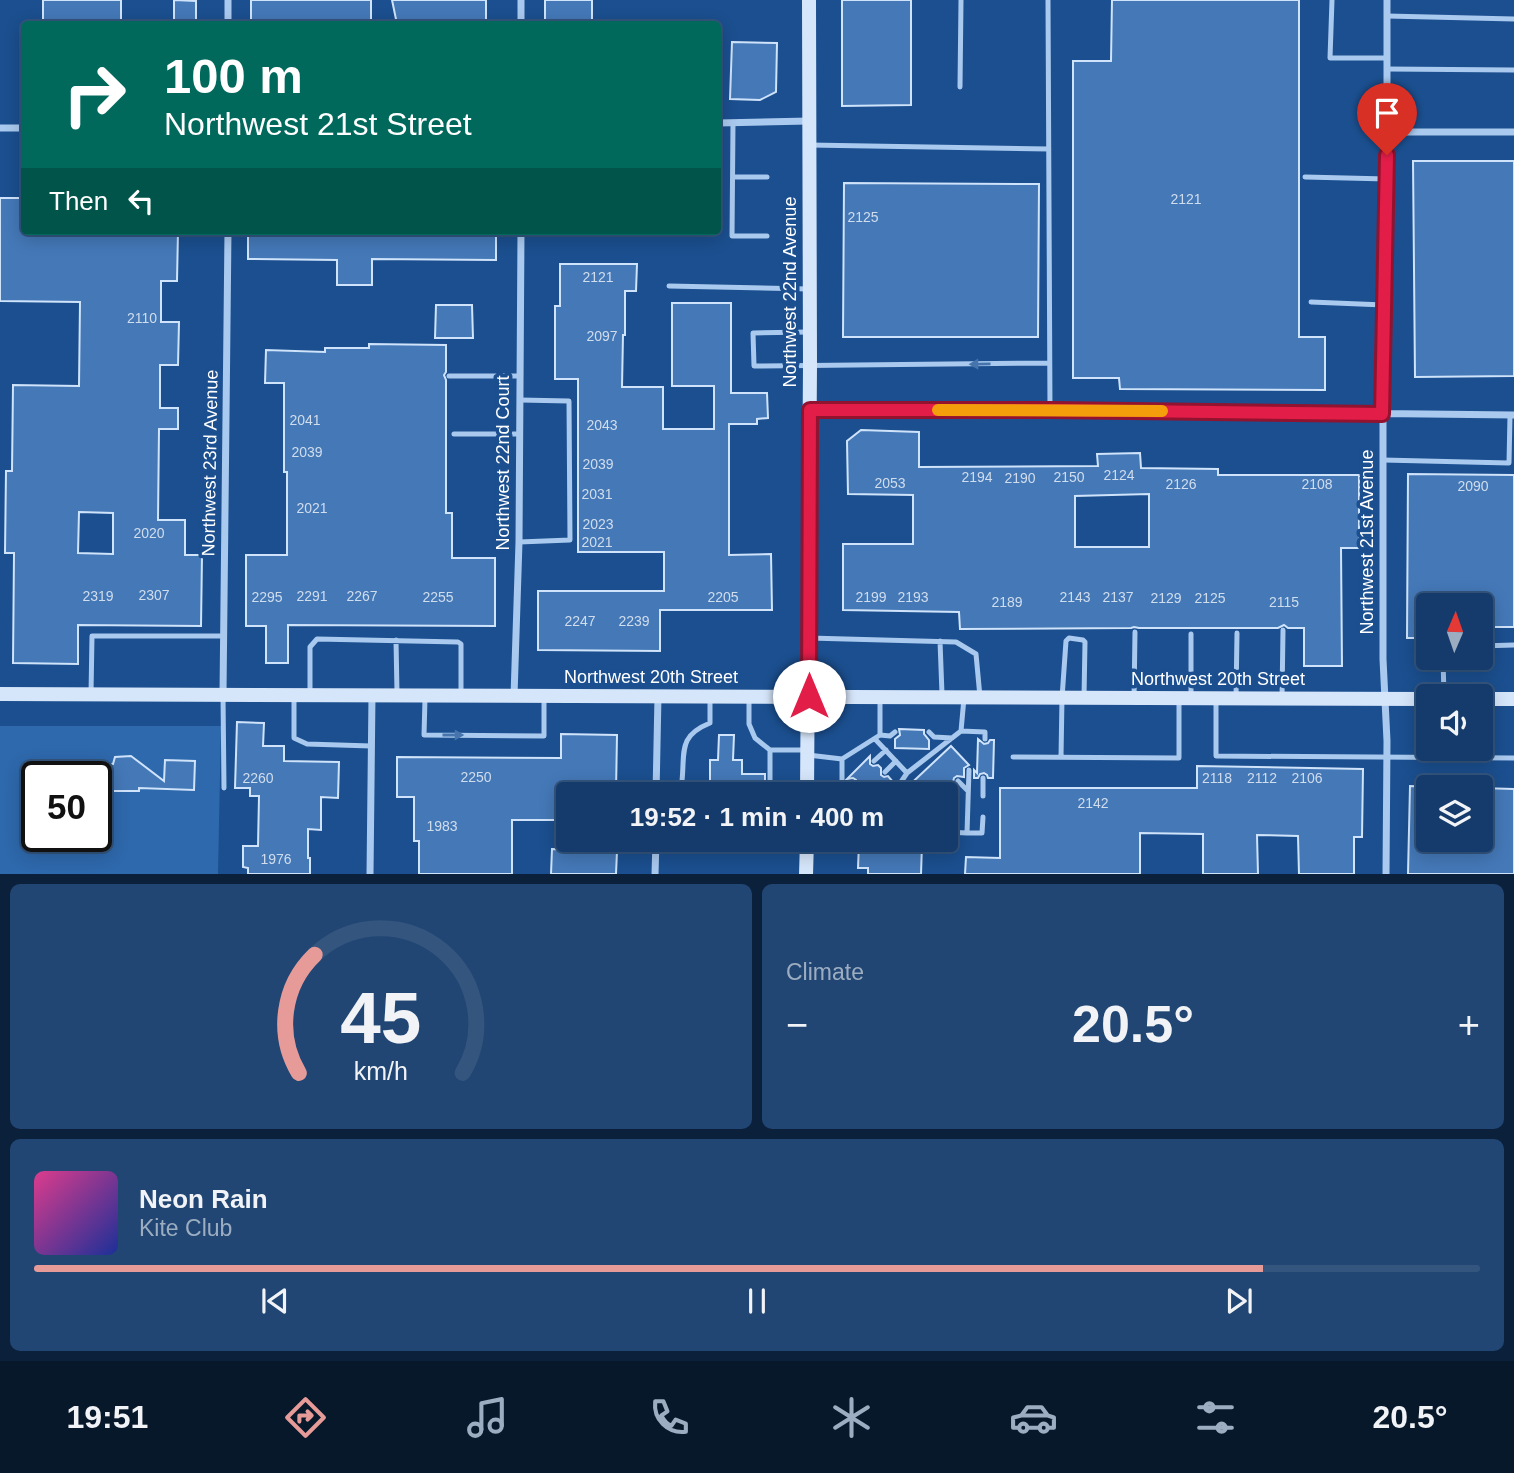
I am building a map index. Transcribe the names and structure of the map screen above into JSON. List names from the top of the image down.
{
  "streets": {
    "main road": ["Northwest 22nd Avenue", "Northwest 20th Street"],
    "street": ["Northwest 23rd Avenue", "Northwest 22nd Court", "Northwest 21st Avenue"]
  },
  "crossings": [
    ["Northwest 22nd Avenue", "Northwest 20th Street"],
    ["Northwest 23rd Avenue", "Northwest 20th Street"],
    ["Northwest 22nd Court", "Northwest 20th Street"],
    ["Northwest 21st Avenue", "Northwest 20th Street"]
  ],
  "house_numbers": [
    "2121",
    "2125",
    "2121",
    "2110",
    "2097",
    "2041",
    "2043",
    "2039",
    "2039",
    "2124",
    "2194",
    "2150",
    "2190",
    "2053",
    "2126",
    "2108",
    "2090",
    "2031",
    "2021",
    "2023",
    "2020",
    "2021",
    "2307",
    "2319",
    "2291",
    "2267",
    "2295",
    "2255",
    "2205",
    "2199",
    "2193",
    "2143",
    "2137",
    "2129",
    "2125",
    "2189",
    "2115",
    "2247",
    "2239",
    "2250",
    "2260",
    "2118",
    "2112",
    "2106",
    "2142",
    "1983",
    "1976"
  ],
  "north": "top",
  "page": {
    "turn": ["100 m", "Northwest 21st Street"],
    "then": "Then",
    "limit": "50",
    "trip": "19:52 · 1 min · 400 m",
    "tile": "Climate",
    "heat": ["−", "20.5°", "+"],
    "song": ["Neon Rain", "Kite Club"],
    "tabs": ["19:51", "20.5°"],
    "gauge": ["45", "km/h"]
  }
}
